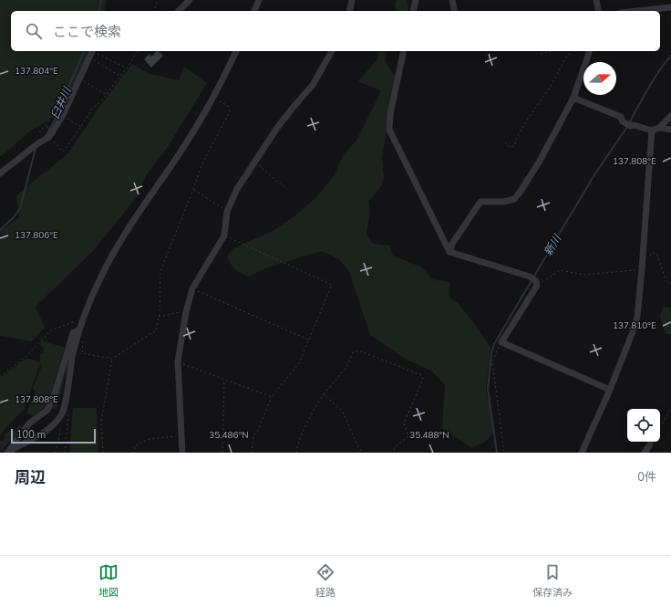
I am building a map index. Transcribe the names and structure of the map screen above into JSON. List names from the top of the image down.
{
  "water": ["臼井川", "新川"],
  "scale_bar": "100 m",
  "north": "right",
  "page": {
    "search": "ここで検索",
    "scale": "100 m",
    "heading": ["周辺", "0件"],
    "nav": ["地図", "経路", "保存済み"]
  },
  "coordinates": [
    "137.804°E",
    "137.808°E",
    "137.806°E",
    "137.810°E",
    "35.486°N",
    "35.488°N"
  ]
}
